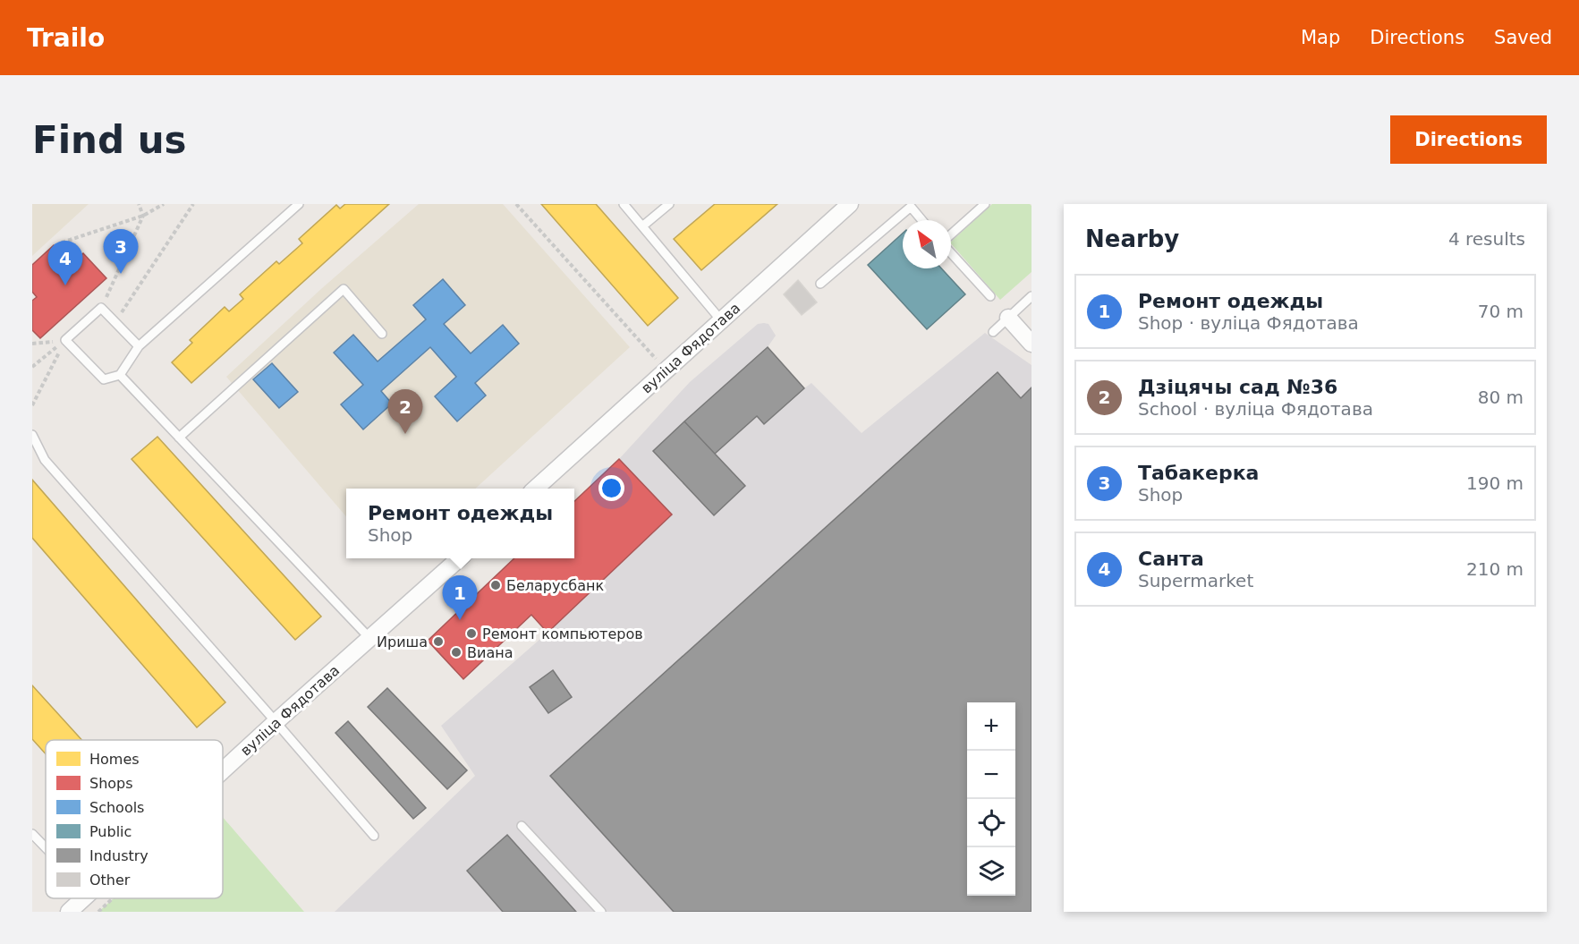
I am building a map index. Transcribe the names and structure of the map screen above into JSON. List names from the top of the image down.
{
  "streets": {
    "street": ["вуліца Фядотава"]
  },
  "places": [
    "Беларусбанк",
    "Ремонт компьютеров",
    "Ириша",
    "Виана"
  ],
  "legend": [
    "Homes",
    "Shops",
    "Schools",
    "Public",
    "Industry",
    "Other"
  ],
  "north": "top left",
  "page": {
    "header": "Trailo",
    "nav": ["Map", "Directions", "Saved"],
    "buttons": "Directions",
    "title": "Find us",
    "heading": ["Nearby", "4 results"],
    "pins": [
      "3",
      "4",
      "2",
      "1"
    ],
    "list": [
      {
        "mark": "1",
        "name": "Ремонт одежды",
        "note": "Shop · вуліца Фядотава",
        "value": "70 m"
      },
      {
        "mark": "2",
        "name": "Дзіцячы сад №36",
        "note": "School · вуліца Фядотава",
        "value": "80 m"
      },
      {
        "mark": "3",
        "name": "Табакерка",
        "note": "Shop",
        "value": "190 m"
      },
      {
        "mark": "4",
        "name": "Санта",
        "note": "Supermarket",
        "value": "210 m"
      }
    ],
    "popup": ["Ремонт одежды", "Shop"],
    "map_buttons": ["+", "−"]
  }
}
